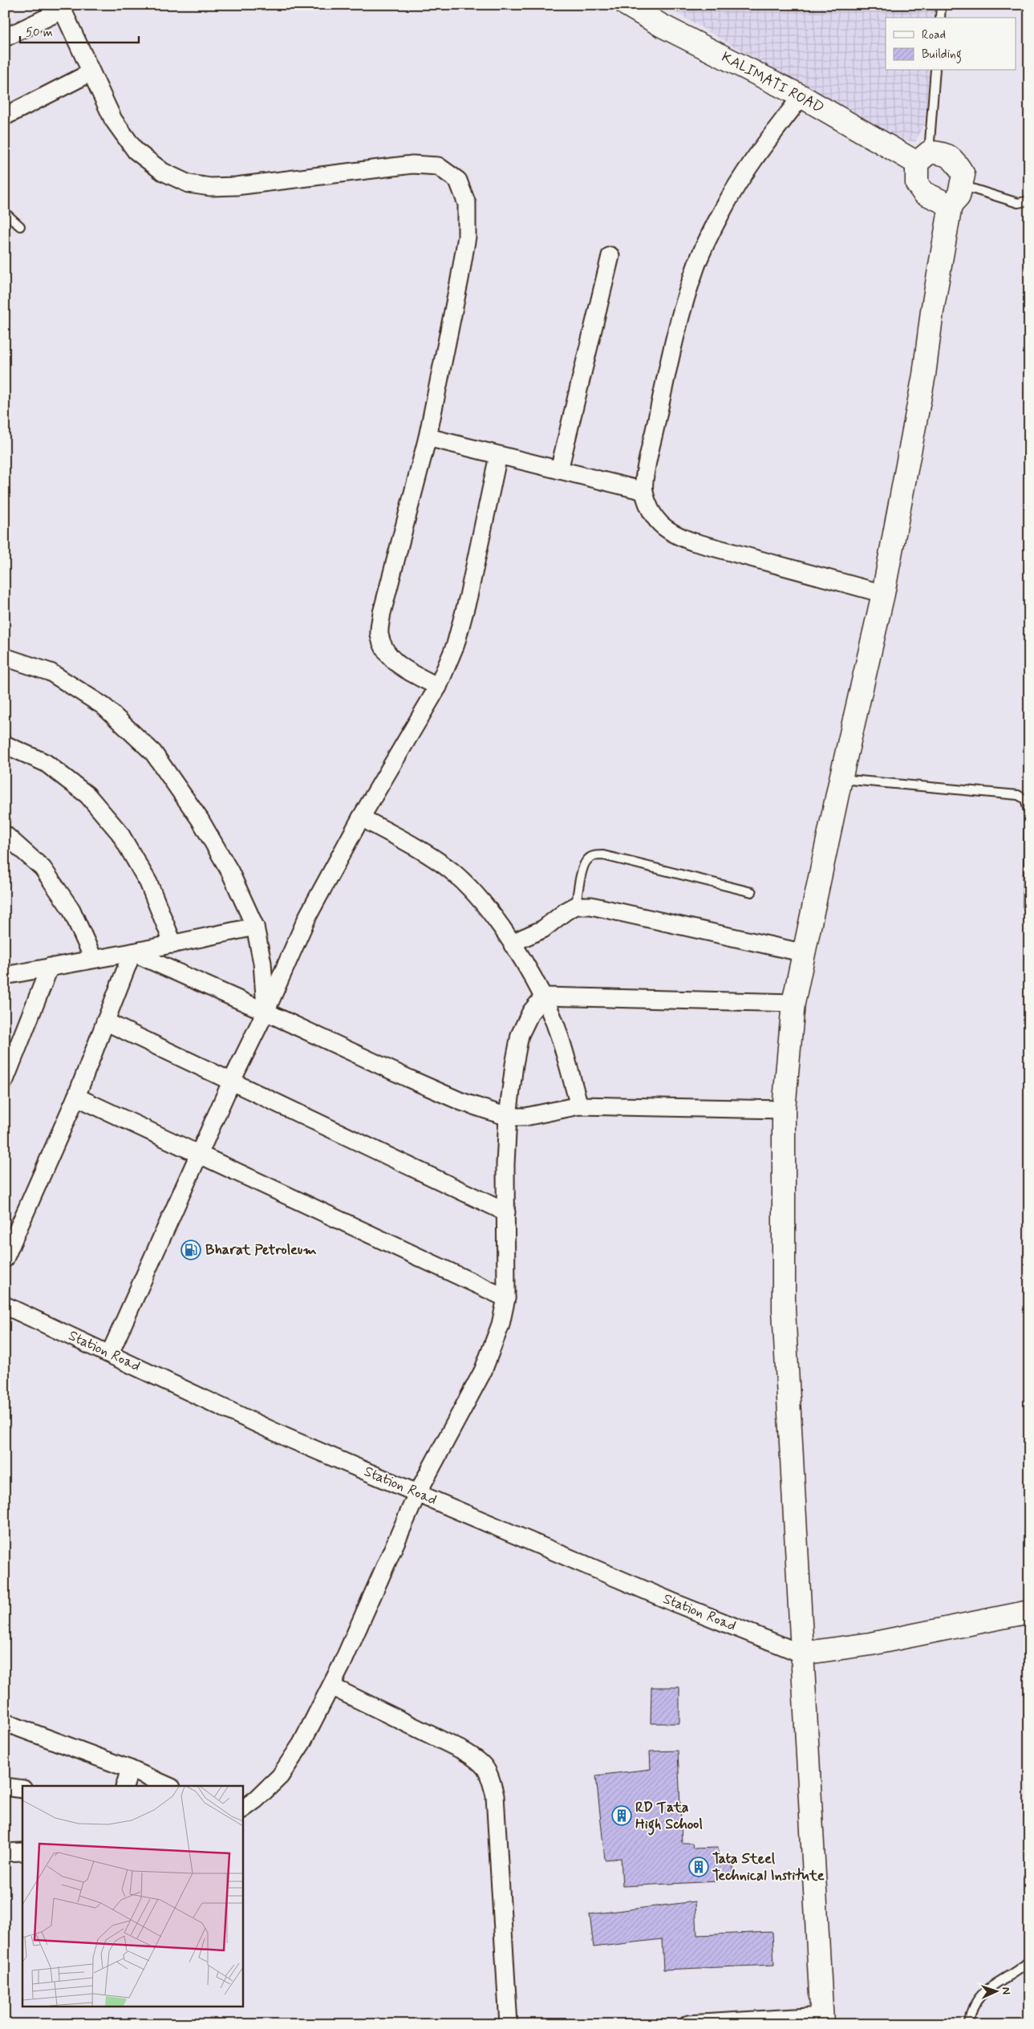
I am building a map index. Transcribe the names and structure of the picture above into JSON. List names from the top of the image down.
{
  "streets": {
    "main road": ["KALIMATI ROAD"],
    "street": ["Station Road"]
  },
  "places": {
    "fuel station": ["Bharat Petroleum"],
    "building": ["RD Tata High School", "Tata Steel Technical Institute"]
  },
  "legend": ["Road", "Building"],
  "scale_bar": "50 m",
  "north": "right"
}
